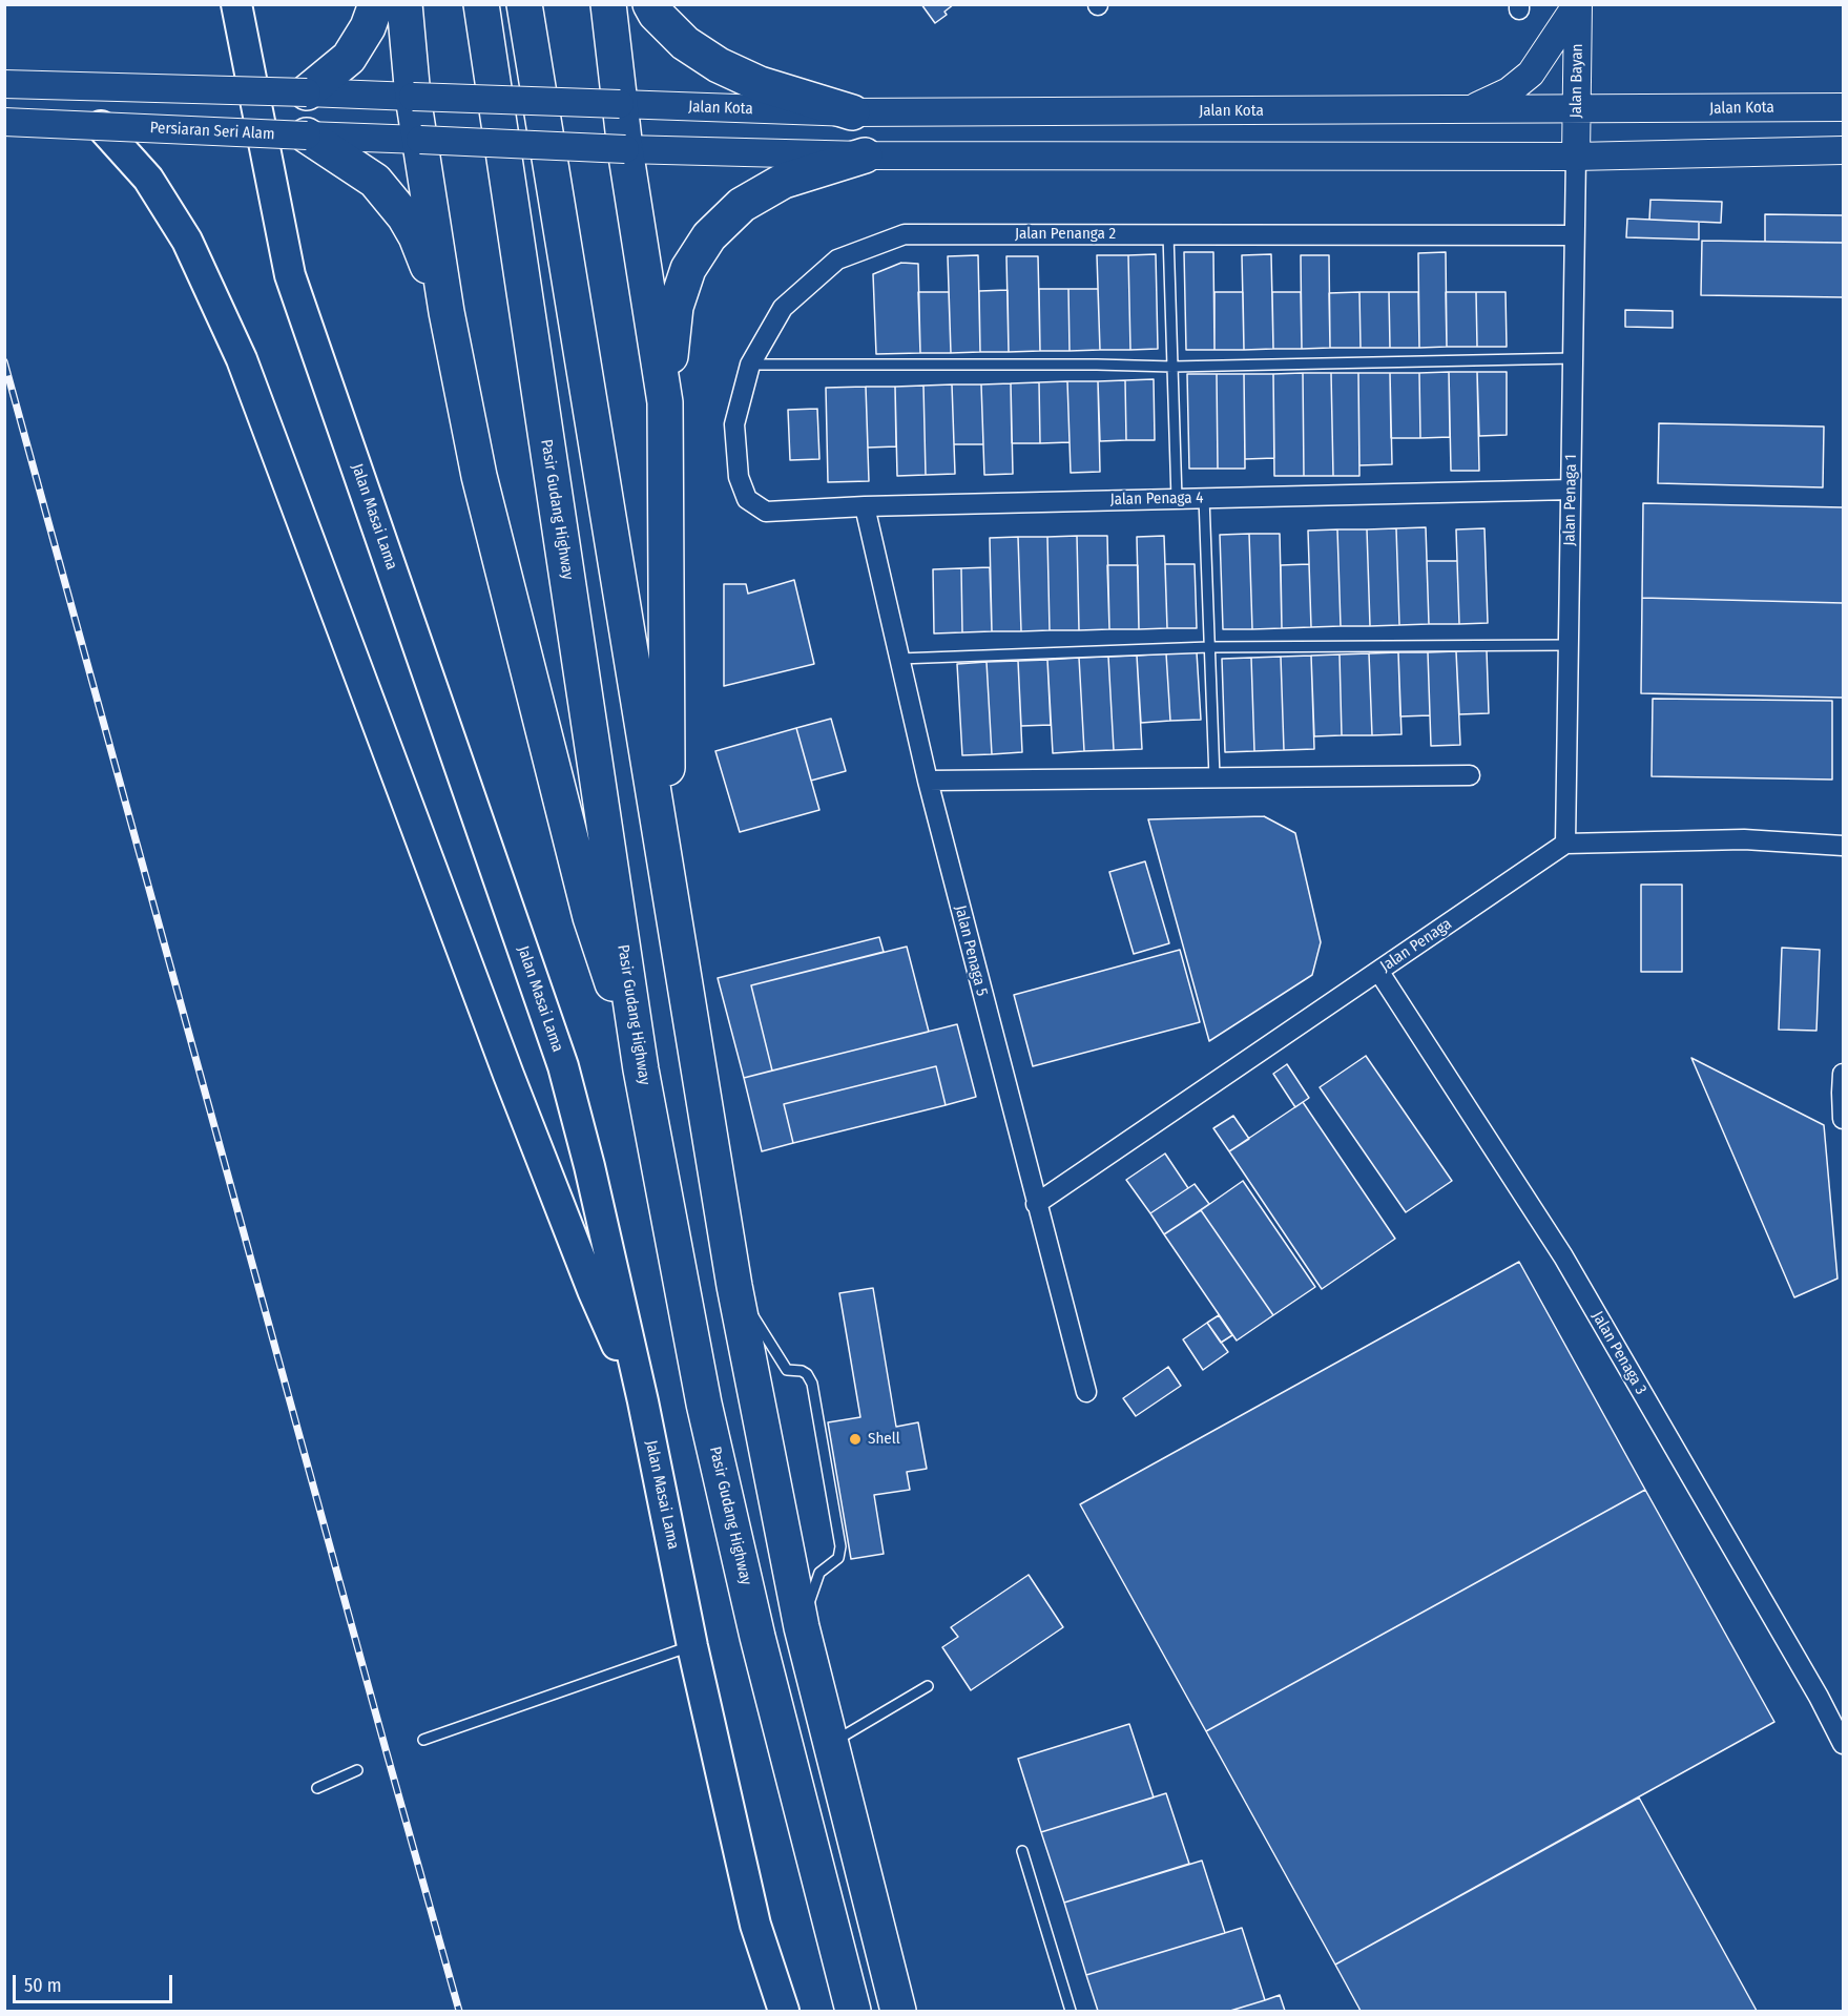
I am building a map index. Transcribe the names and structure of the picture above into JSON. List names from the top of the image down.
{
  "streets": {
    "highway": ["Pasir Gudang Highway"],
    "main road": [
      "Jalan Bayan",
      "Jalan Kota",
      "Persiaran Seri Alam",
      "Jalan Masai Lama"
    ],
    "street": [
      "Jalan Penanga 2",
      "Jalan Penaga 4",
      "Jalan Penaga 1",
      "Jalan Penaga",
      "Jalan Penaga 5",
      "Jalan Penaga 3"
    ]
  },
  "crossings": [
    ["Jalan Bayan", "Jalan Kota"],
    ["Jalan Bayan", "Jalan Penaga 1"],
    ["Jalan Penanga 2", "Jalan Penaga 4"],
    ["Jalan Penanga 2", "Jalan Penaga 1"],
    ["Jalan Penaga 4", "Jalan Penaga 1"],
    ["Jalan Penaga 4", "Jalan Penaga 5"],
    ["Jalan Penaga 1", "Jalan Penaga"],
    ["Jalan Penaga", "Jalan Penaga 5"],
    ["Jalan Penaga", "Jalan Penaga 3"]
  ],
  "places": ["Shell"],
  "scale_bar": "50 m"
}
